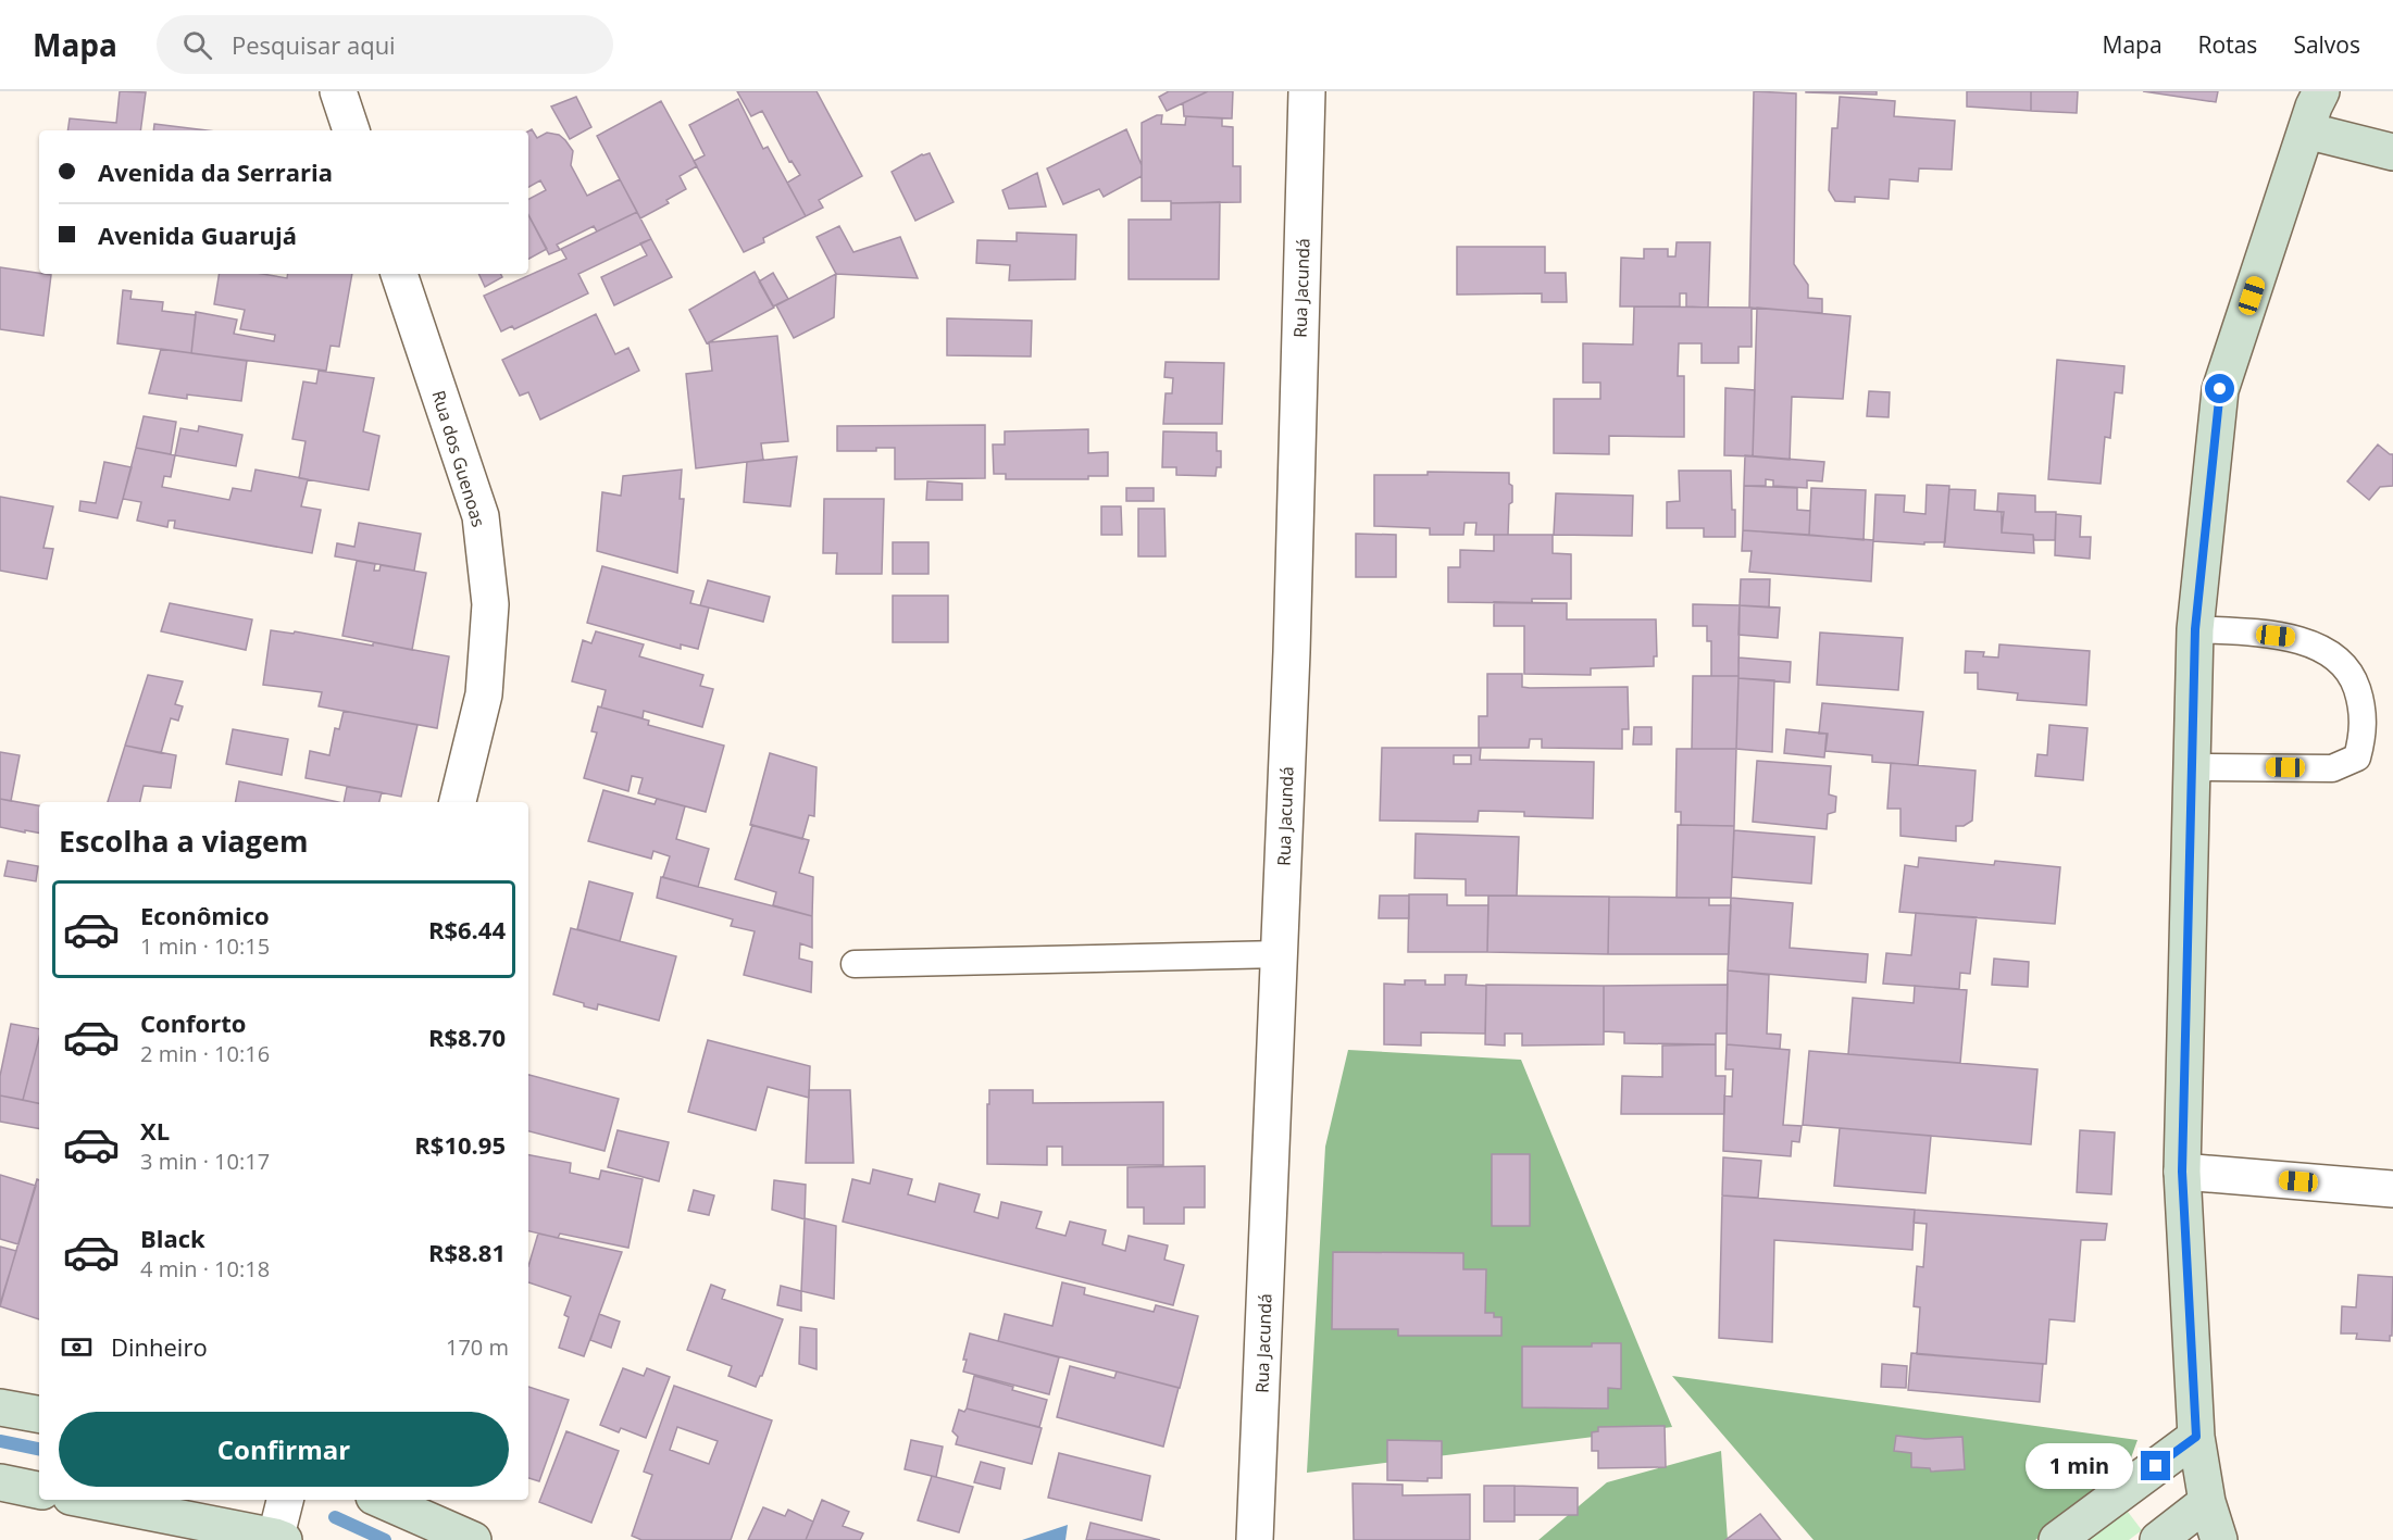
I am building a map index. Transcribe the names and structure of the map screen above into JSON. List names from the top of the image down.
{
  "streets": {
    "street": ["Rua Jacundá", "Rua dos Guenoas"]
  },
  "page": {
    "header": "Mapa",
    "search": "Pesquisar aqui",
    "nav": ["Mapa", "Rotas", "Salvos"],
    "banner": ["Avenida da Serraria", "Avenida Guarujá"],
    "heading": "Escolha a viagem",
    "list": [
      {
        "name": "Econômico",
        "note": "1 min · 10:15",
        "value": "R$6.44"
      },
      {
        "name": "Conforto",
        "note": "2 min · 10:16",
        "value": "R$8.70"
      },
      {
        "name": "XL",
        "note": "3 min · 10:17",
        "value": "R$10.95"
      },
      {
        "name": "Black",
        "note": "4 min · 10:18",
        "value": "R$8.81"
      }
    ],
    "pay": ["Dinheiro", "170 m"],
    "buttons": "Confirmar",
    "bubble": "1 min"
  }
}
